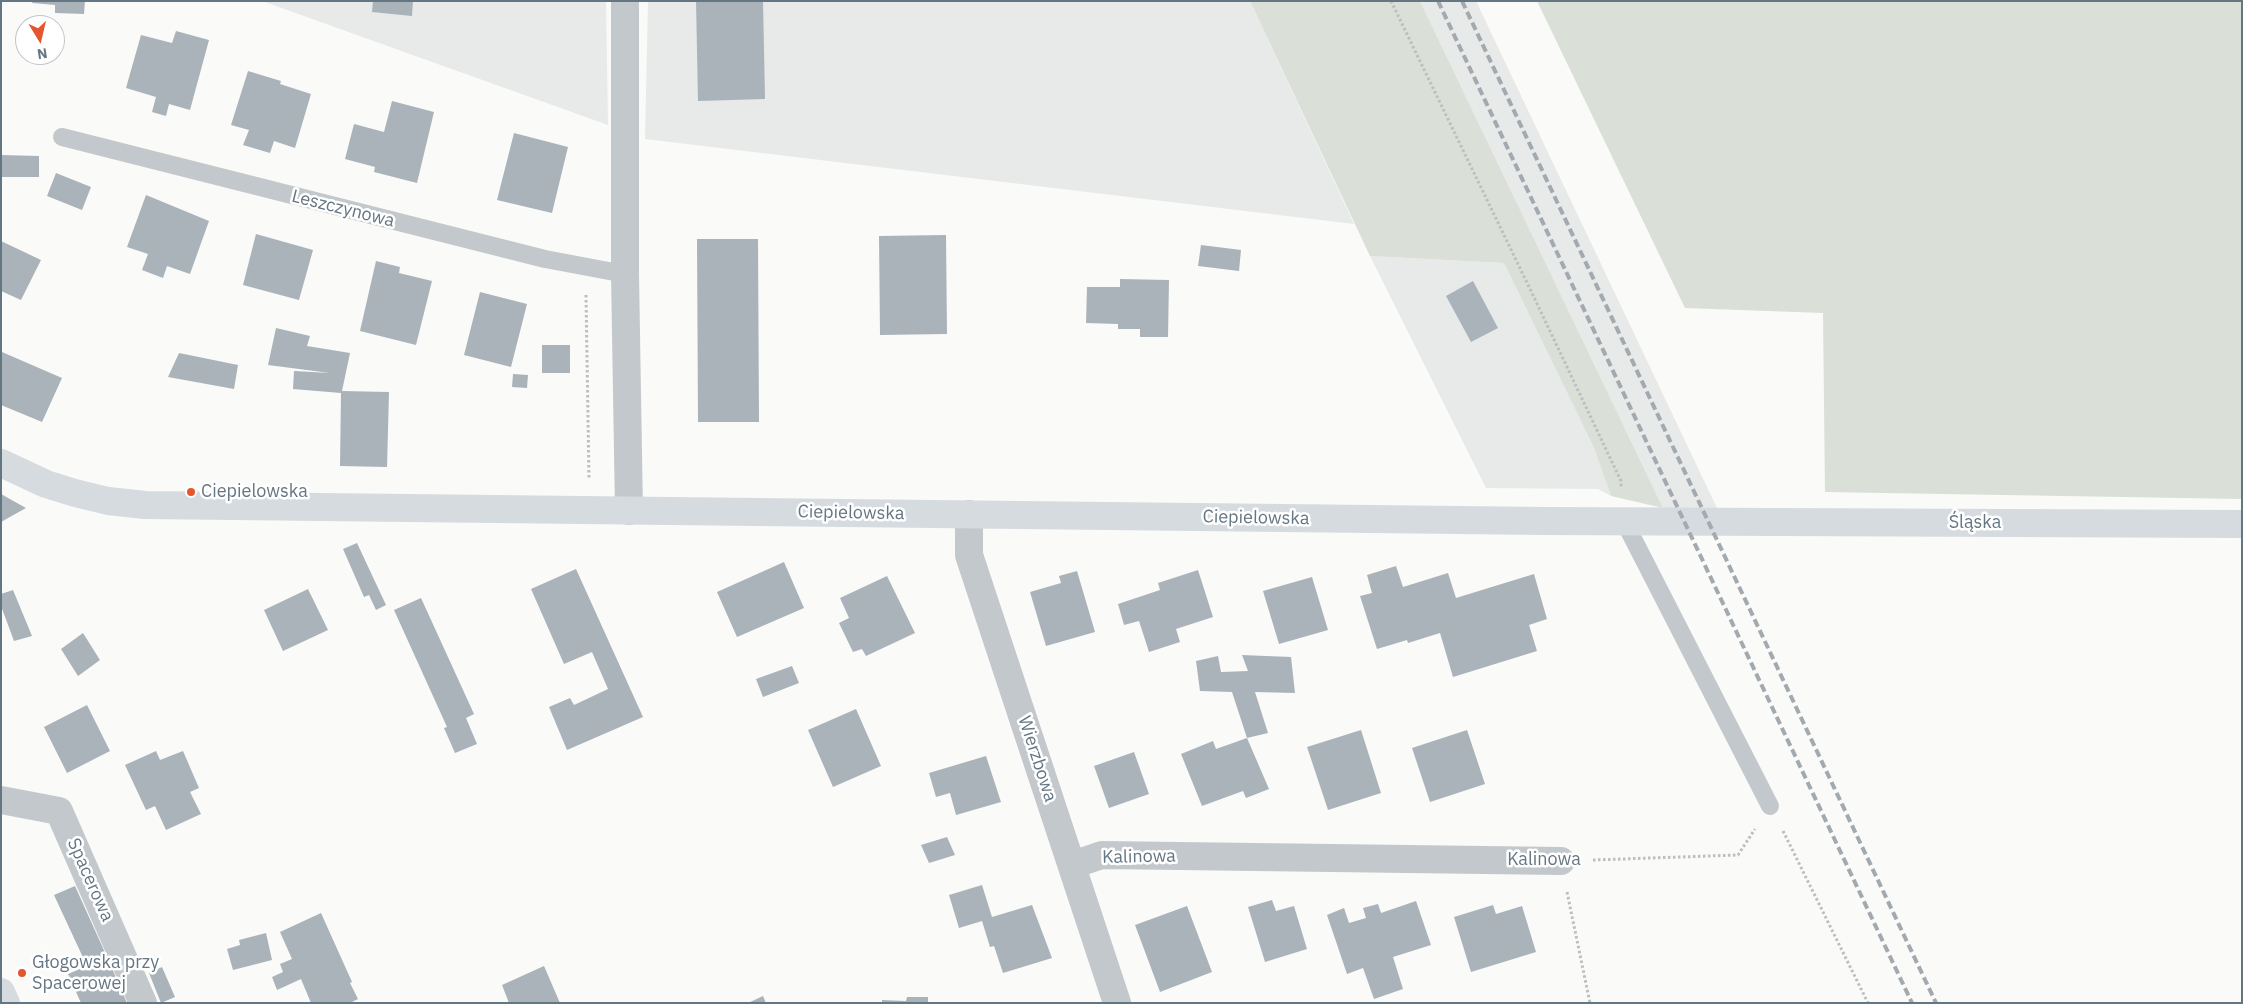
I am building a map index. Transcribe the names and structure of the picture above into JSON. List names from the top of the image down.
{
  "streets": {
    "street": [
      "Ciepielowska",
      "Śląska",
      "Wierzbowa",
      "Kalinowa",
      "Spacerowa"
    ],
    "lane": ["Leszczynowa"]
  },
  "crossings": [
    ["Ciepielowska", "Śląska"],
    ["Ciepielowska", "Wierzbowa"],
    ["Wierzbowa", "Kalinowa"]
  ],
  "places": ["Ciepielowska", "Głogowska przy Spacerowej"],
  "north": "bottom"
}
